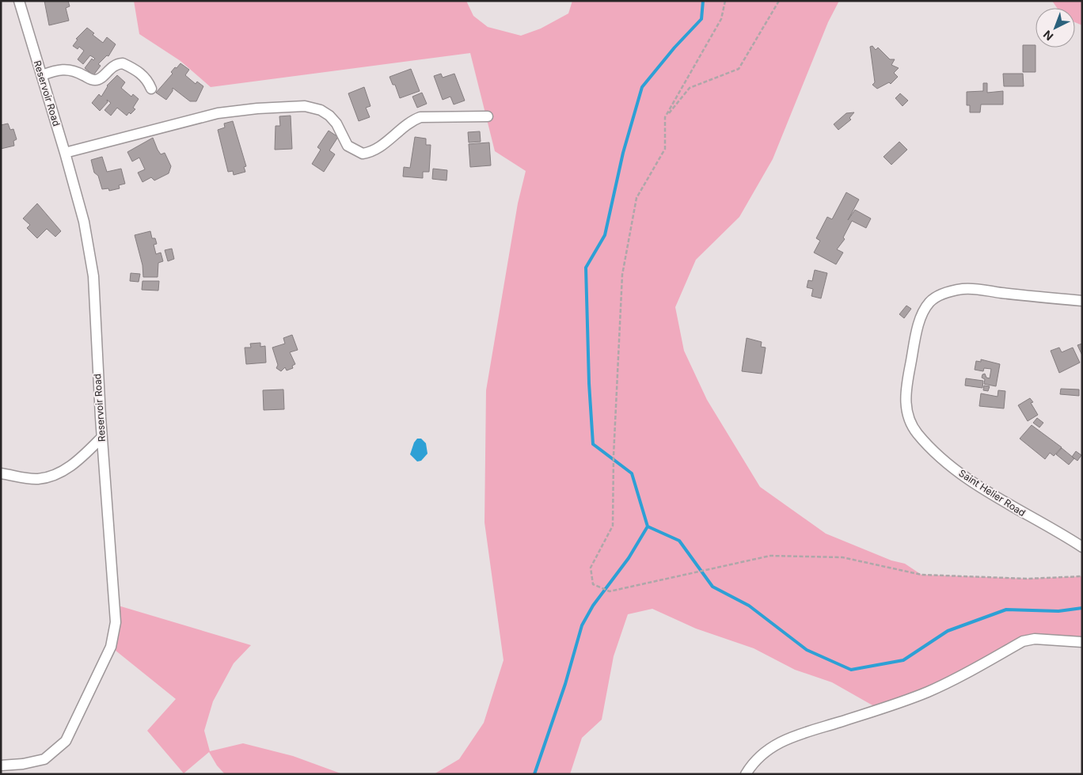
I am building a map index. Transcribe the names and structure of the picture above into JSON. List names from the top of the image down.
{
  "streets": {
    "street": ["Reservoir Road", "Saint Helier Road"]
  },
  "north": "bottom left"
}
